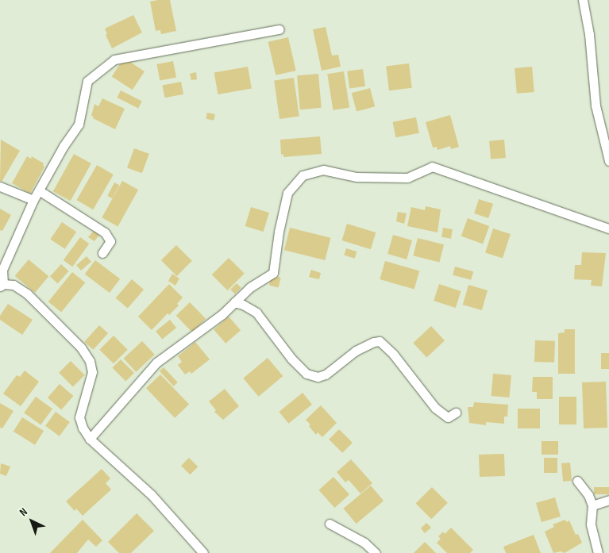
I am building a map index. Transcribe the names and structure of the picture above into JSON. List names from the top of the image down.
{
  "north": "top left"
}
